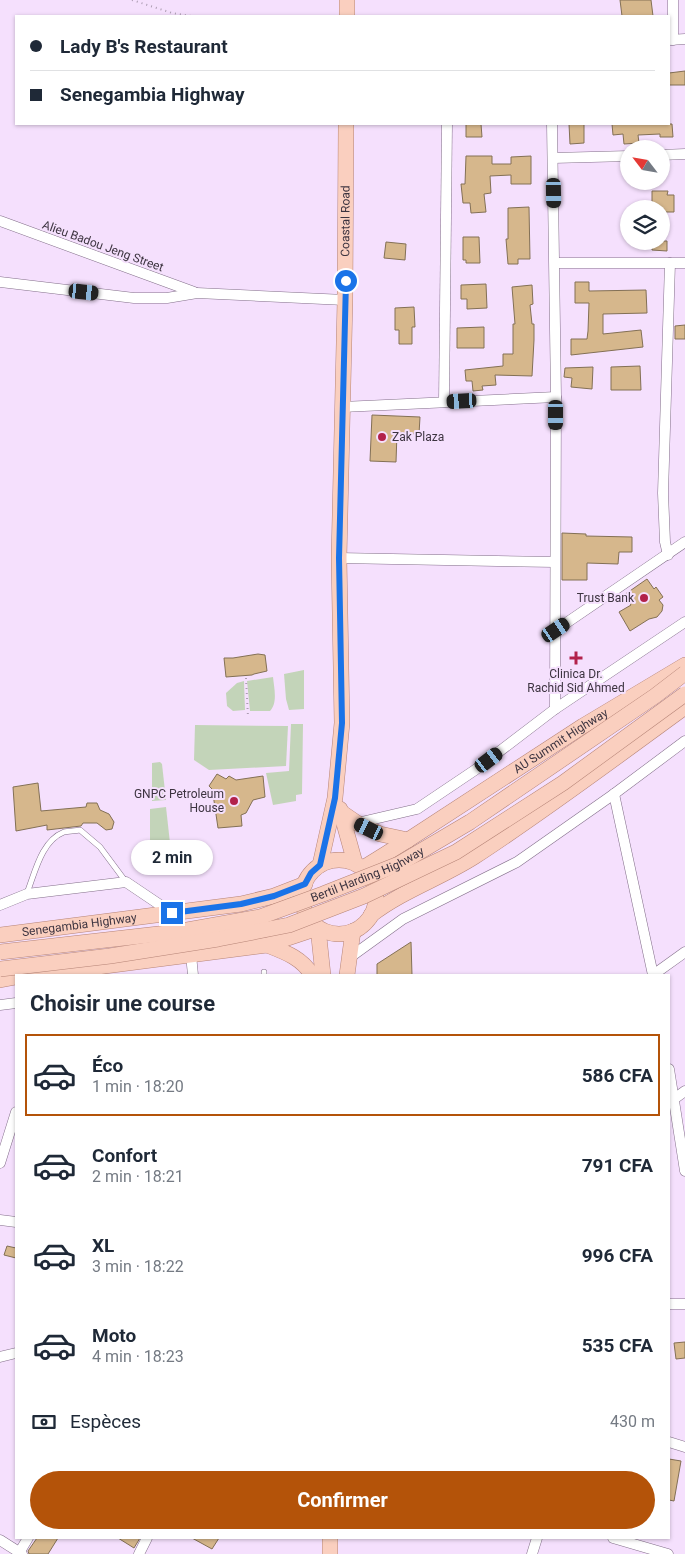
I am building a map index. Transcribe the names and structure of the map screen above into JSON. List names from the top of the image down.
{
  "streets": {
    "main road": [
      "Coastal Road",
      "AU Summit Highway",
      "Bertil Harding Highway",
      "Senegambia Highway"
    ],
    "street": ["Alieu Badou Jeng Street"]
  },
  "crossings": [
    ["Coastal Road", "AU Summit Highway"],
    ["Coastal Road", "Senegambia Highway"],
    ["AU Summit Highway", "Senegambia Highway"]
  ],
  "places": {
    "other": ["Zak Plaza", "Trust Bank", "GNPC Petroleum House"],
    "health": ["Clinica Dr. Rachid Sid Ahmed"]
  },
  "north": "top left",
  "page": {
    "banner": ["Lady B's Restaurant", "Senegambia Highway"],
    "bubble": "2 min",
    "heading": "Choisir une course",
    "list": [
      {
        "name": "Éco",
        "note": "1 min · 18:20",
        "value": "586 CFA"
      },
      {
        "name": "Confort",
        "note": "2 min · 18:21",
        "value": "791 CFA"
      },
      {
        "name": "XL",
        "note": "3 min · 18:22",
        "value": "996 CFA"
      },
      {
        "name": "Moto",
        "note": "4 min · 18:23",
        "value": "535 CFA"
      }
    ],
    "pay": ["Espèces", "430 m"],
    "buttons": "Confirmer"
  }
}
